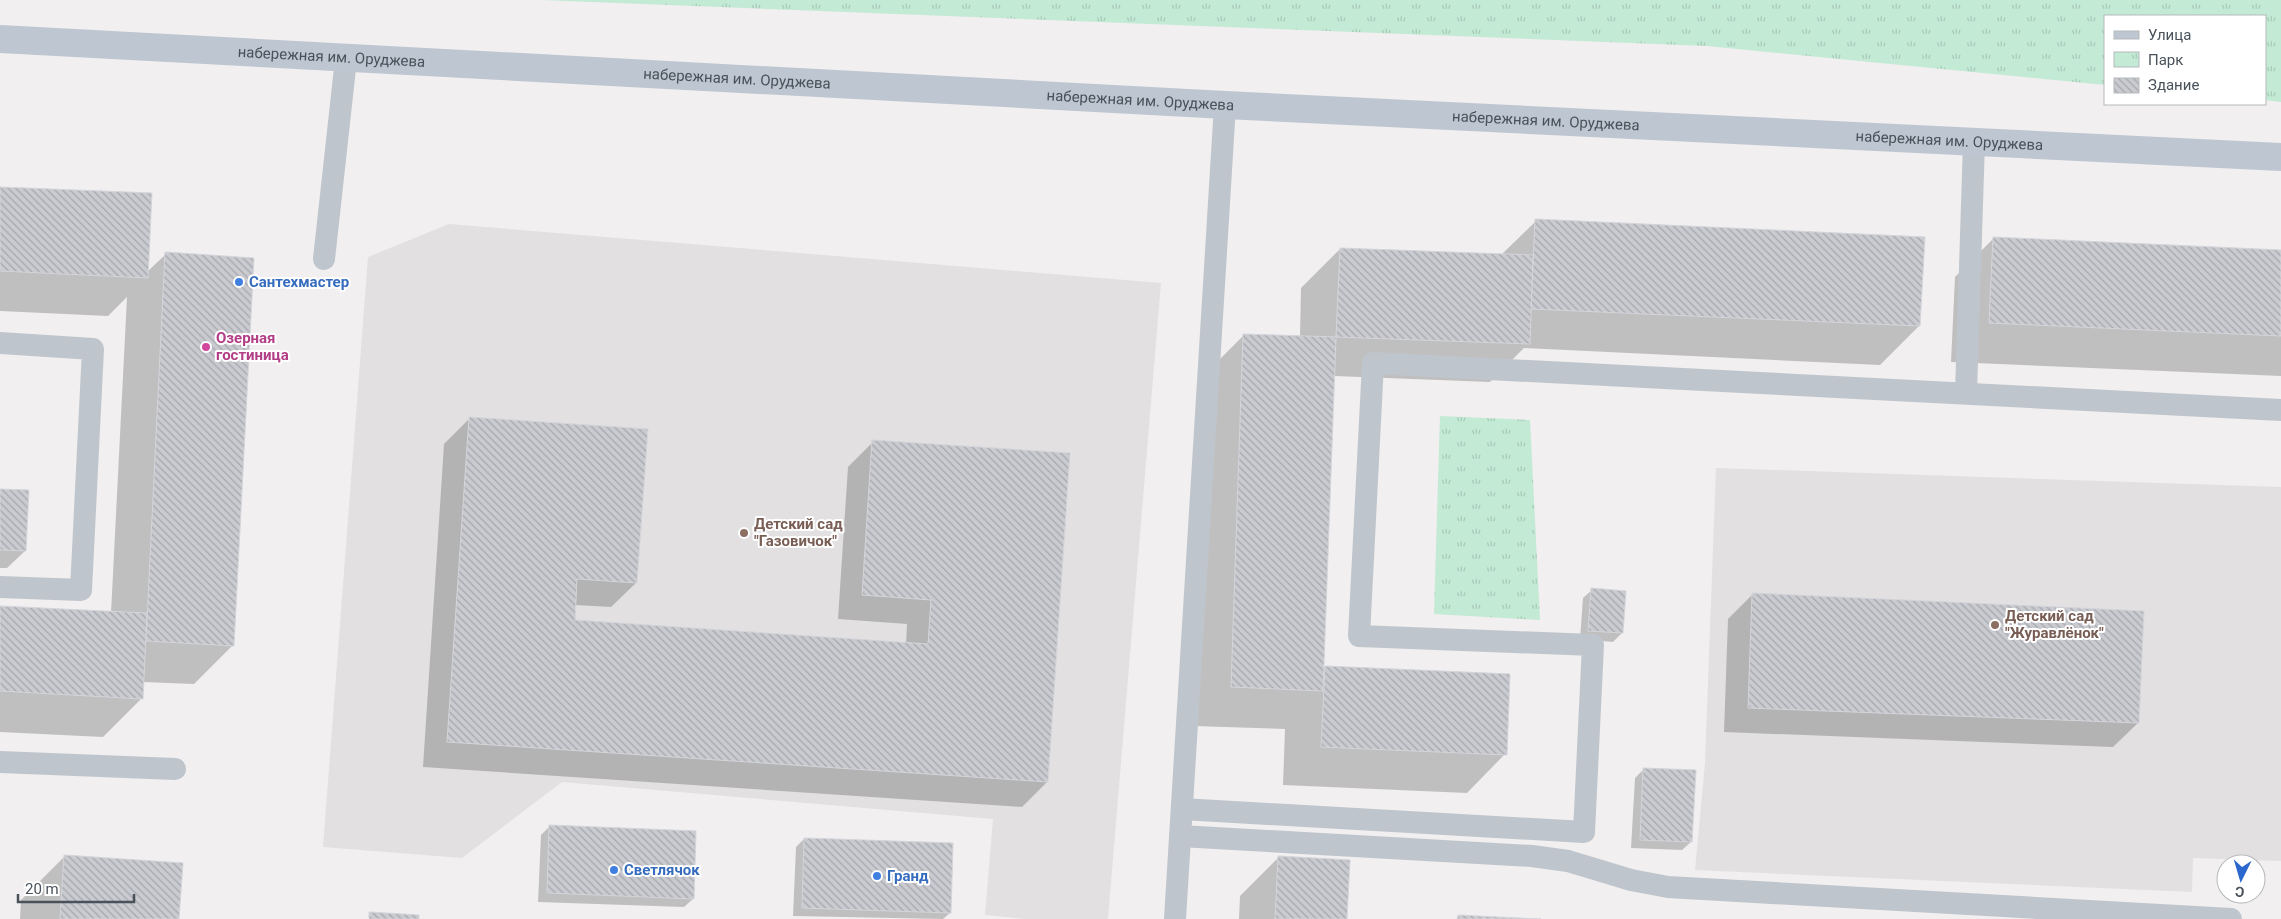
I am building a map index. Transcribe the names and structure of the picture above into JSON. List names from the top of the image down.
{
  "streets": {
    "street": ["набережная им. Оруджева"]
  },
  "places": [
    "Сантехмастер",
    "Озерная гостиница",
    "Детский сад \"Газовичок\"",
    "Детский сад \"Журавлёнок\"",
    "Светлячок",
    "Гранд"
  ],
  "legend": ["Улица", "Парк", "Здание"],
  "scale_bar": "20 m",
  "north": "bottom"
}
